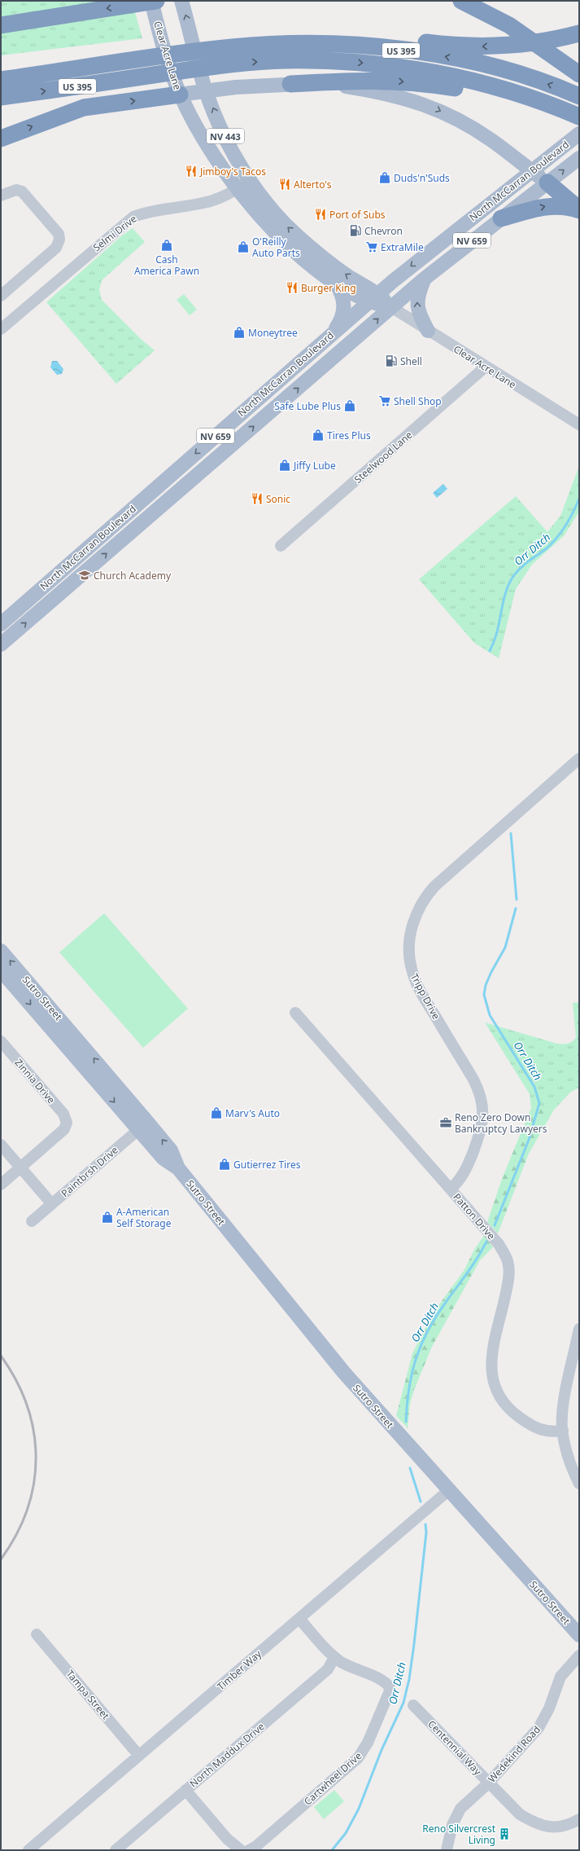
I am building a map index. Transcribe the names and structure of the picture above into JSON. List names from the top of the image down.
{
  "streets": {
    "highway": ["US 395"],
    "main road": [
      "Clear Acre Lane",
      "NV 443",
      "North McCarran Boulevard",
      "NV 659",
      "Sutro Street"
    ],
    "street": [
      "Selmi Drive",
      "Steelwood Lane",
      "Tripp Drive",
      "Zinnia Drive",
      "Paintbrsh Drive",
      "Patton Drive",
      "Timber Way",
      "Tampa Street",
      "Centennial Way",
      "Wedekind Road",
      "North Maddux Drive",
      "Cartwheel Drive"
    ]
  },
  "crossings": [
    ["Clear Acre Lane", "North McCarran Boulevard"],
    ["Clear Acre Lane", "Selmi Drive"],
    ["Clear Acre Lane", "Steelwood Lane"],
    ["Tripp Drive", "Patton Drive"],
    ["Sutro Street", "Paintbrsh Drive"],
    ["Sutro Street", "Timber Way"],
    ["Timber Way", "Tampa Street"],
    ["Centennial Way", "Wedekind Road"],
    ["North Maddux Drive", "Cartwheel Drive"]
  ],
  "water": ["Orr Ditch"],
  "places": {
    "restaurant": [
      "Jimboy's Tacos",
      "Alterto's",
      "Port of Subs",
      "Burger King",
      "Sonic"
    ],
    "shop": [
      "Duds'n'Suds",
      "Cash America Pawn",
      "O'Reilly Auto Parts",
      "Moneytree",
      "Safe Lube Plus",
      "Tires Plus",
      "Jiffy Lube",
      "Marv's Auto",
      "Gutierrez Tires",
      "A-American Self Storage"
    ],
    "fuel station": ["Chevron", "Shell"],
    "supermarket": ["ExtraMile", "Shell Shop"],
    "school or university": ["Church Academy"],
    "office": ["Reno Zero Down Bankruptcy Lawyers"],
    "building": ["Reno Silvercrest Living"]
  }
}
